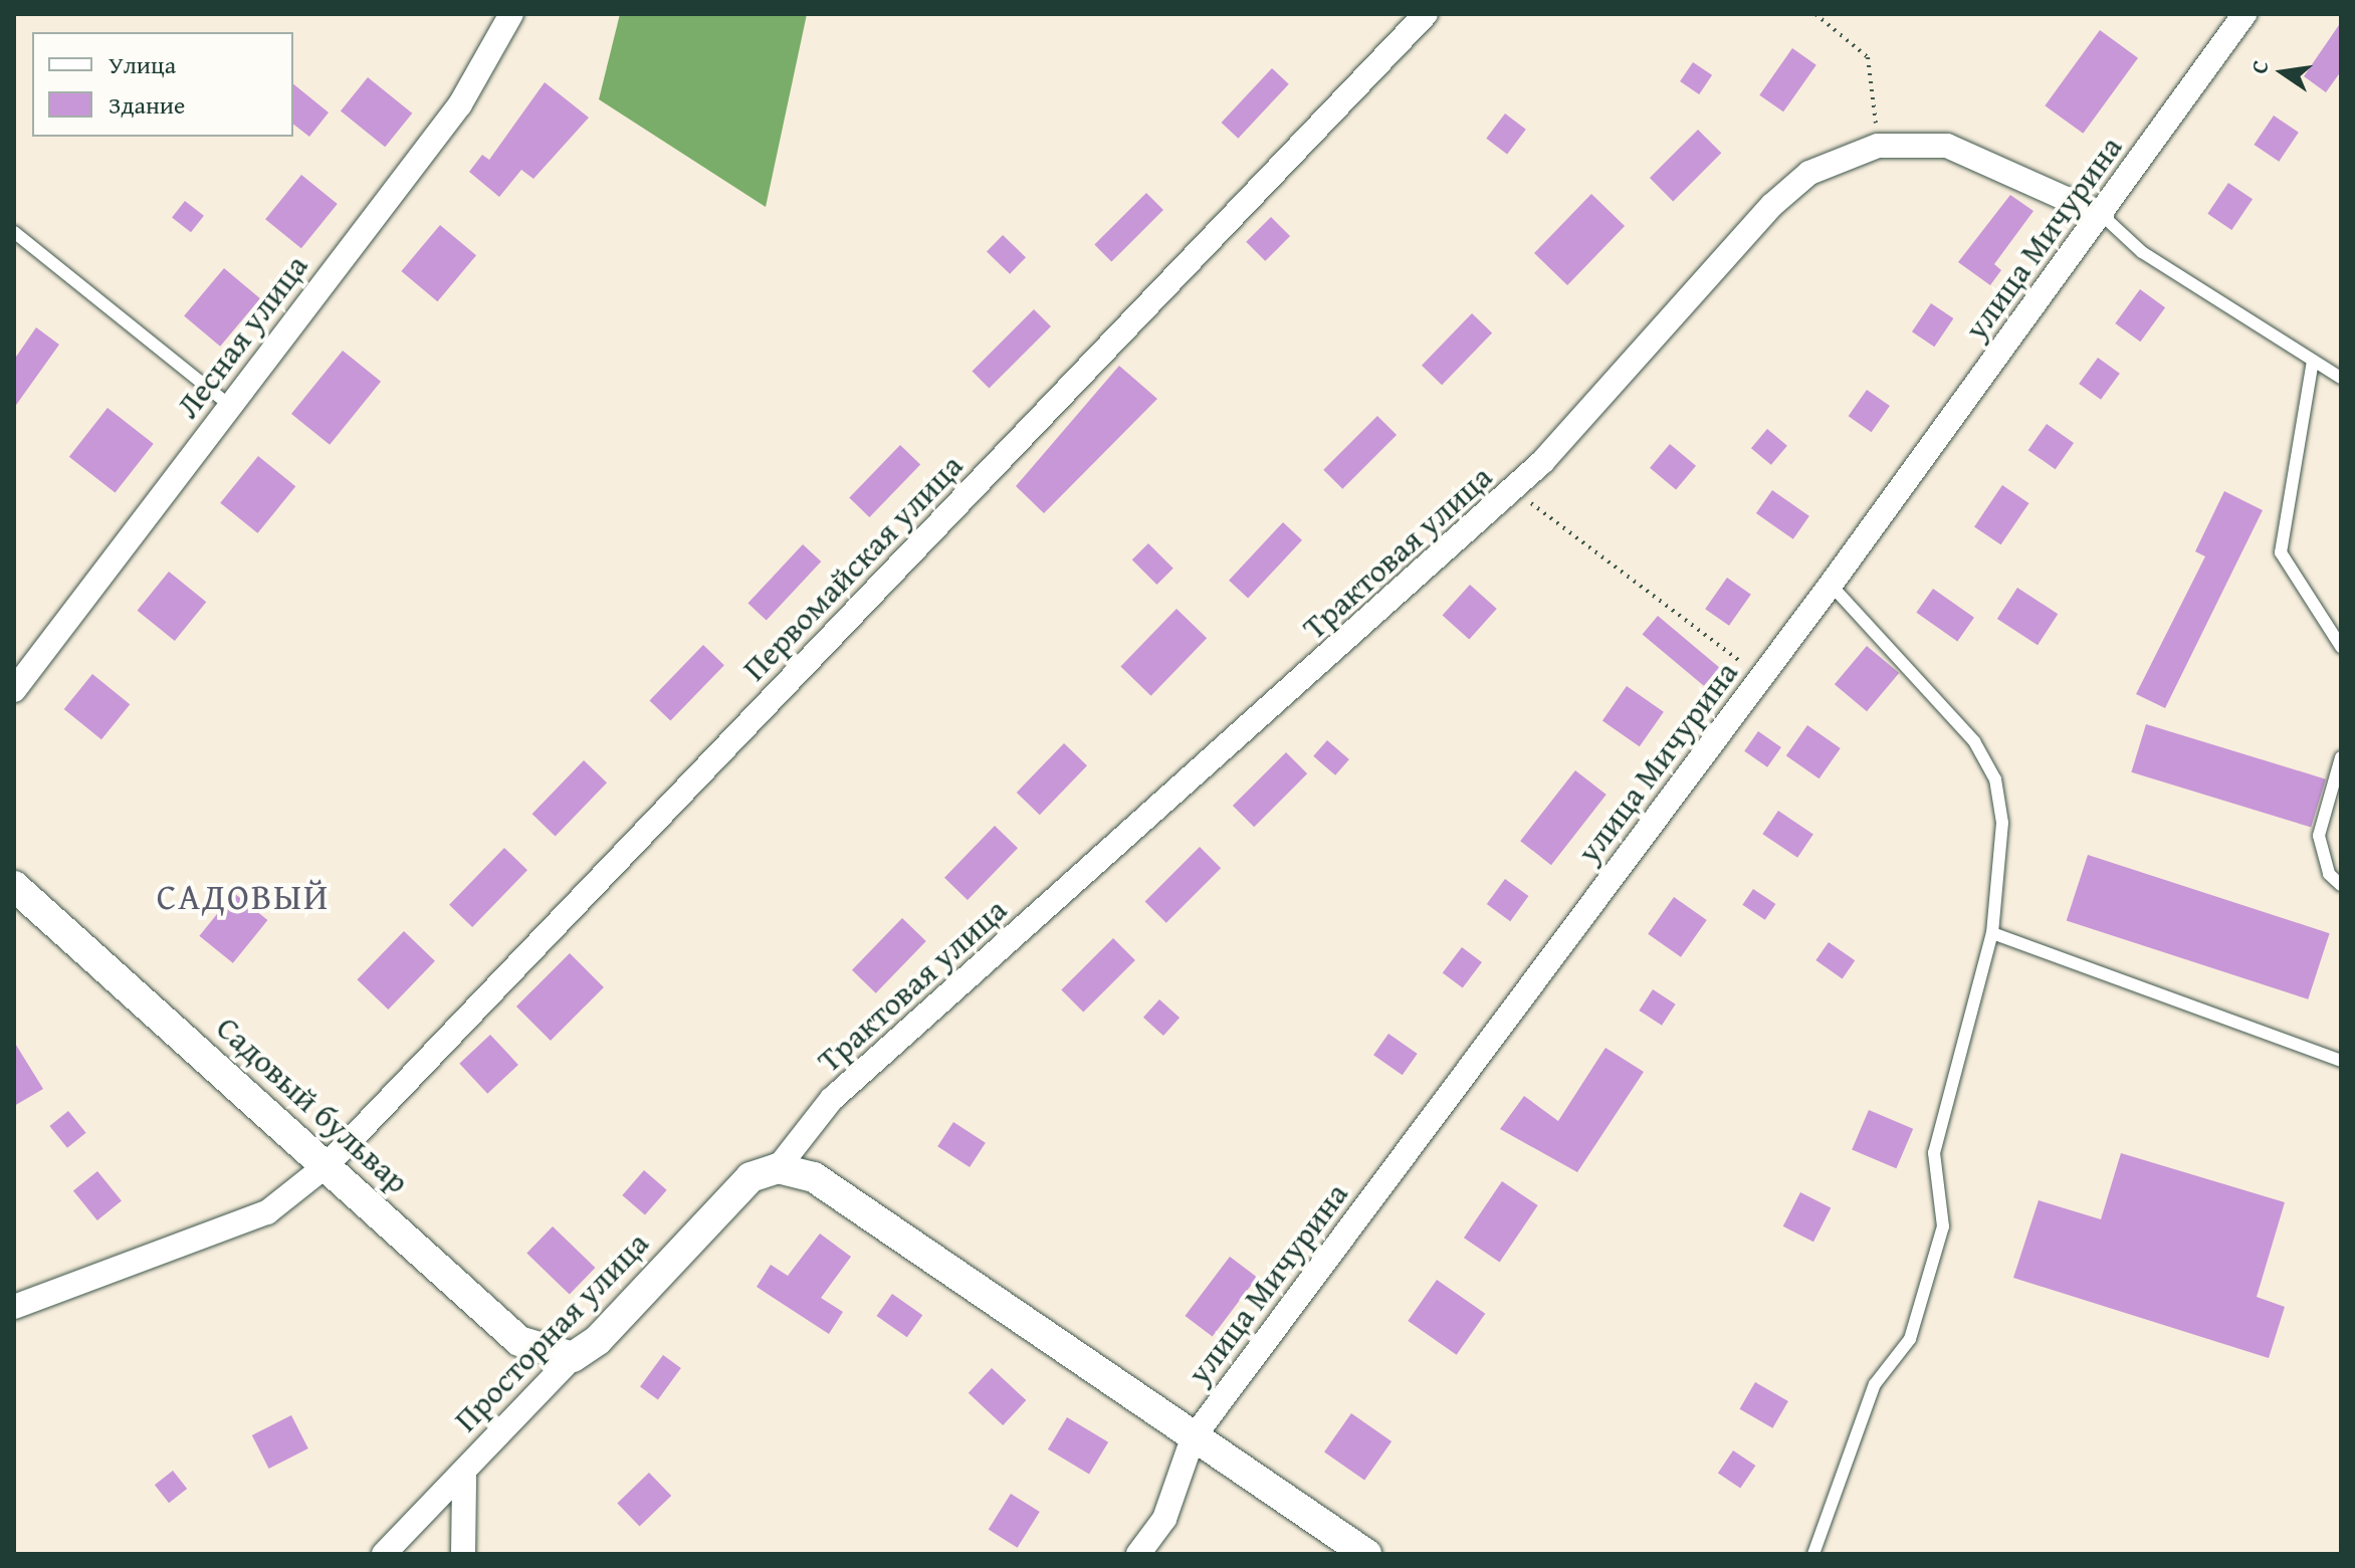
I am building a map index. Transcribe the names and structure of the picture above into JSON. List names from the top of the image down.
{
  "streets": {
    "street": [
      "улица Мичурина",
      "Лесная улица",
      "Трактовая улица",
      "Первомайская улица",
      "Садовый бульвар",
      "Просторная улица"
    ]
  },
  "crossings": [
    ["улица Мичурина", "Трактовая улица"],
    ["Трактовая улица", "Просторная улица"],
    ["Первомайская улица", "Садовый бульвар"],
    ["Садовый бульвар", "Просторная улица"]
  ],
  "districts": ["САДОВЫЙ"],
  "legend": ["Улица", "Здание"],
  "north": "left"
}
